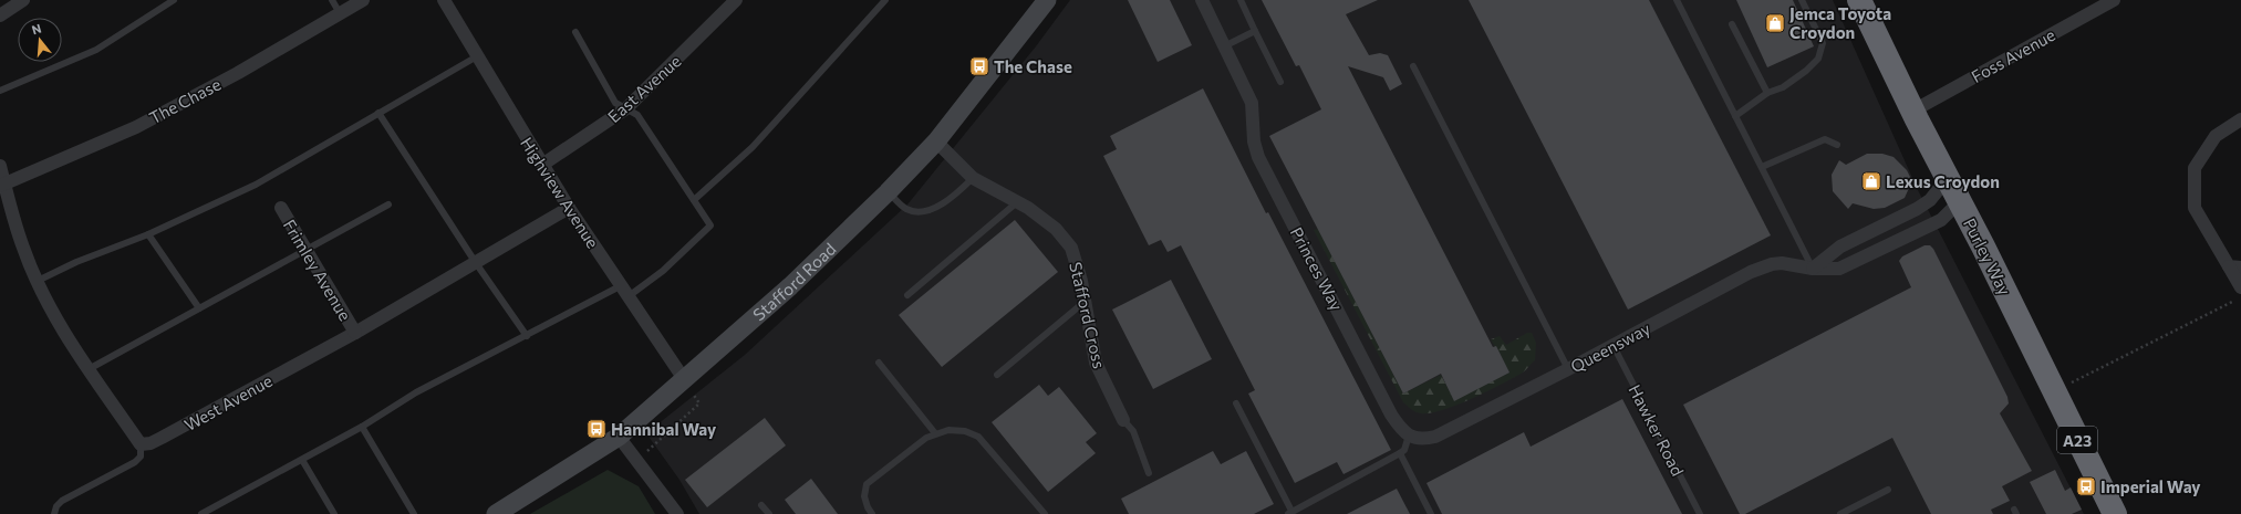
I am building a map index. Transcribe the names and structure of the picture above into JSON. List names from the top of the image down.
{
  "streets": {
    "highway": ["Purley Way", "A23"],
    "main road": ["Stafford Road"],
    "street": [
      "Foss Avenue",
      "East Avenue",
      "The Chase",
      "Highview Avenue",
      "Princes Way",
      "Frimley Avenue",
      "Stafford Cross",
      "Queensway",
      "West Avenue"
    ],
    "lane": ["Hawker Road"]
  },
  "crossings": [
    ["Foss Avenue", "Purley Way"],
    ["East Avenue", "Highview Avenue"],
    ["Highview Avenue", "Stafford Road"],
    ["Highview Avenue", "West Avenue"],
    ["Purley Way", "Queensway"],
    ["Princes Way", "Queensway"],
    ["Frimley Avenue", "West Avenue"],
    ["Stafford Road", "Stafford Cross"],
    ["Queensway", "Hawker Road"]
  ],
  "places": {
    "shop": ["Jemca Toyota Croydon", "Lexus Croydon"],
    "bus stop": ["The Chase", "Hannibal Way", "Imperial Way"]
  },
  "north": "top"
}
